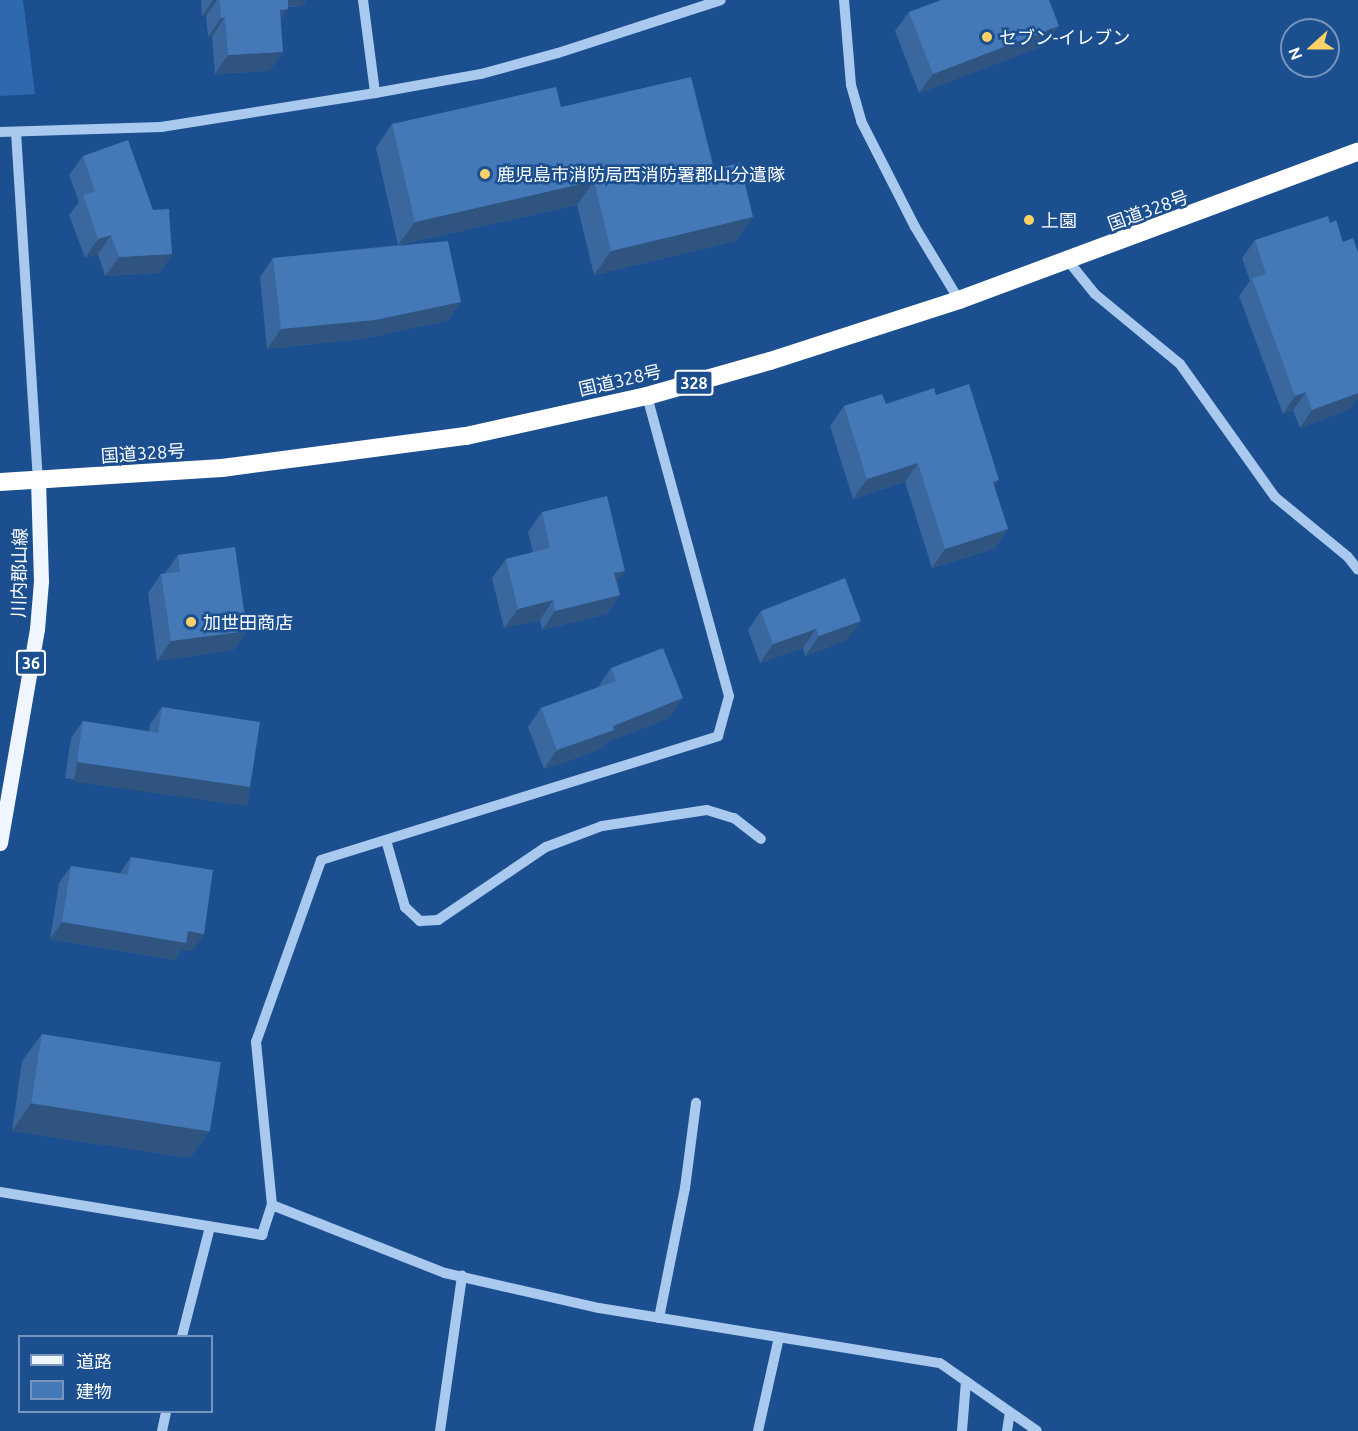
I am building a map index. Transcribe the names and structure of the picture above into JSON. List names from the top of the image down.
{
  "streets": {
    "highway": ["国道328号", "328"],
    "main road": ["川内郡山線", "36"]
  },
  "crossings": [
    ["国道328号", "川内郡山線"]
  ],
  "places": [
    "セブン-イレブン",
    "鹿児島市消防局西消防署郡山分遣隊",
    "上園",
    "加世田商店"
  ],
  "legend": ["道路", "建物"],
  "north": "left"
}
